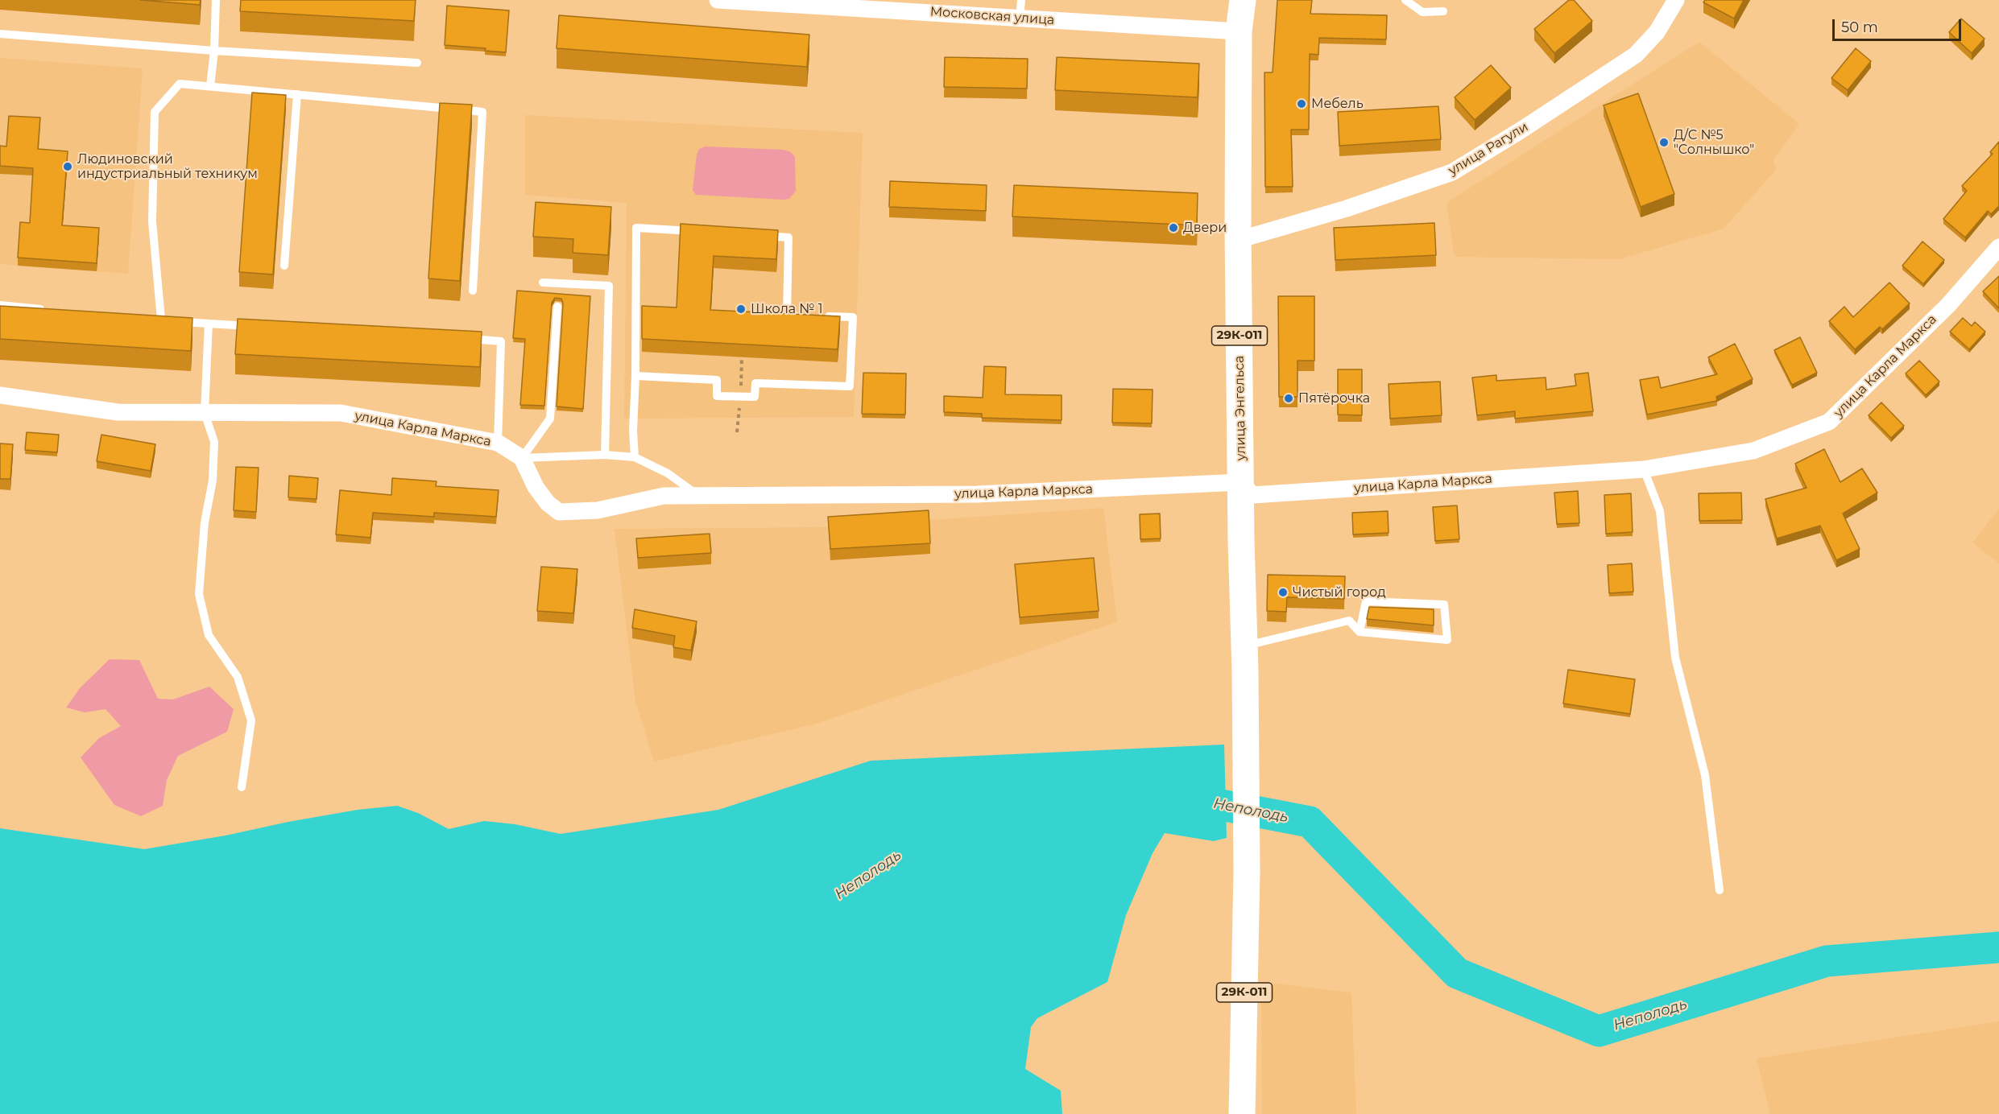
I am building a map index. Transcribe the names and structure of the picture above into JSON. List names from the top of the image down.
{
  "streets": {
    "main road": ["29К-011", "улица Энгельса"],
    "street": ["Московская улица", "улица Рагули", "улица Карла Маркса"]
  },
  "crossings": [
    ["Московская улица", "улица Энгельса"],
    ["улица Рагули", "улица Энгельса"],
    ["улица Карла Маркса", "улица Энгельса"]
  ],
  "water": ["Неполодь"],
  "places": [
    "Мебель",
    "Д/С №5 \"Солнышко\"",
    "Людиновский индустриальный техникум",
    "Двери",
    "Школа № 1",
    "Пятёрочка",
    "Чистый город"
  ],
  "scale_bar": "50 m"
}
